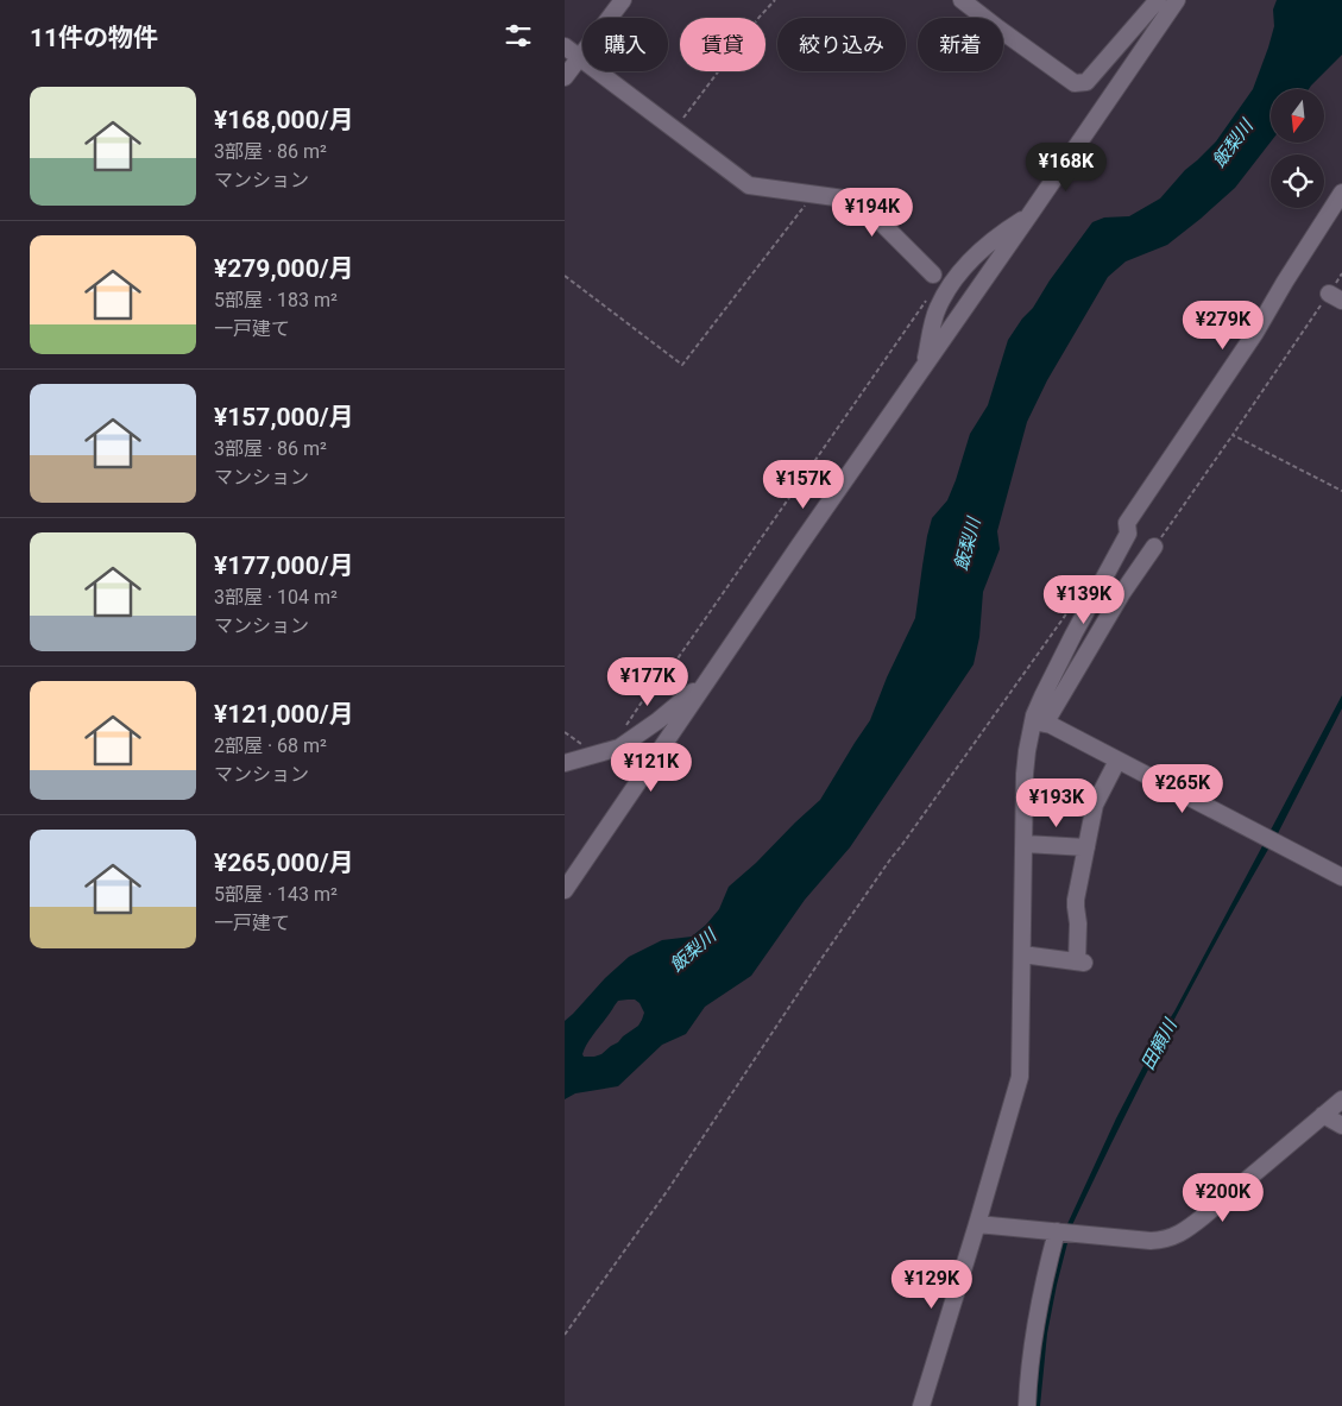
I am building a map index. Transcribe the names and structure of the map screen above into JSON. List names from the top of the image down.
{
  "water": ["飯梨川", "田頼川"],
  "north": "bottom",
  "page": {
    "heading": "11件の物件",
    "chip": [
      "購入",
      "賃貸",
      "絞り込み",
      "新着"
    ],
    "list": [
      {
        "name": "¥168,000/月",
        "note": "3部屋 · 86 m² · マンション"
      },
      {
        "name": "¥279,000/月",
        "note": "5部屋 · 183 m² · 一戸建て"
      },
      {
        "name": "¥157,000/月",
        "note": "3部屋 · 86 m² · マンション"
      },
      {
        "name": "¥177,000/月",
        "note": "3部屋 · 104 m² · マンション"
      },
      {
        "name": "¥121,000/月",
        "note": "2部屋 · 68 m² · マンション"
      },
      {
        "name": "¥265,000/月",
        "note": "5部屋 · 143 m² · 一戸建て"
      }
    ],
    "price": [
      "¥168K",
      "¥194K",
      "¥279K",
      "¥157K",
      "¥139K",
      "¥177K",
      "¥121K",
      "¥265K",
      "¥193K",
      "¥200K",
      "¥129K"
    ]
  }
}
